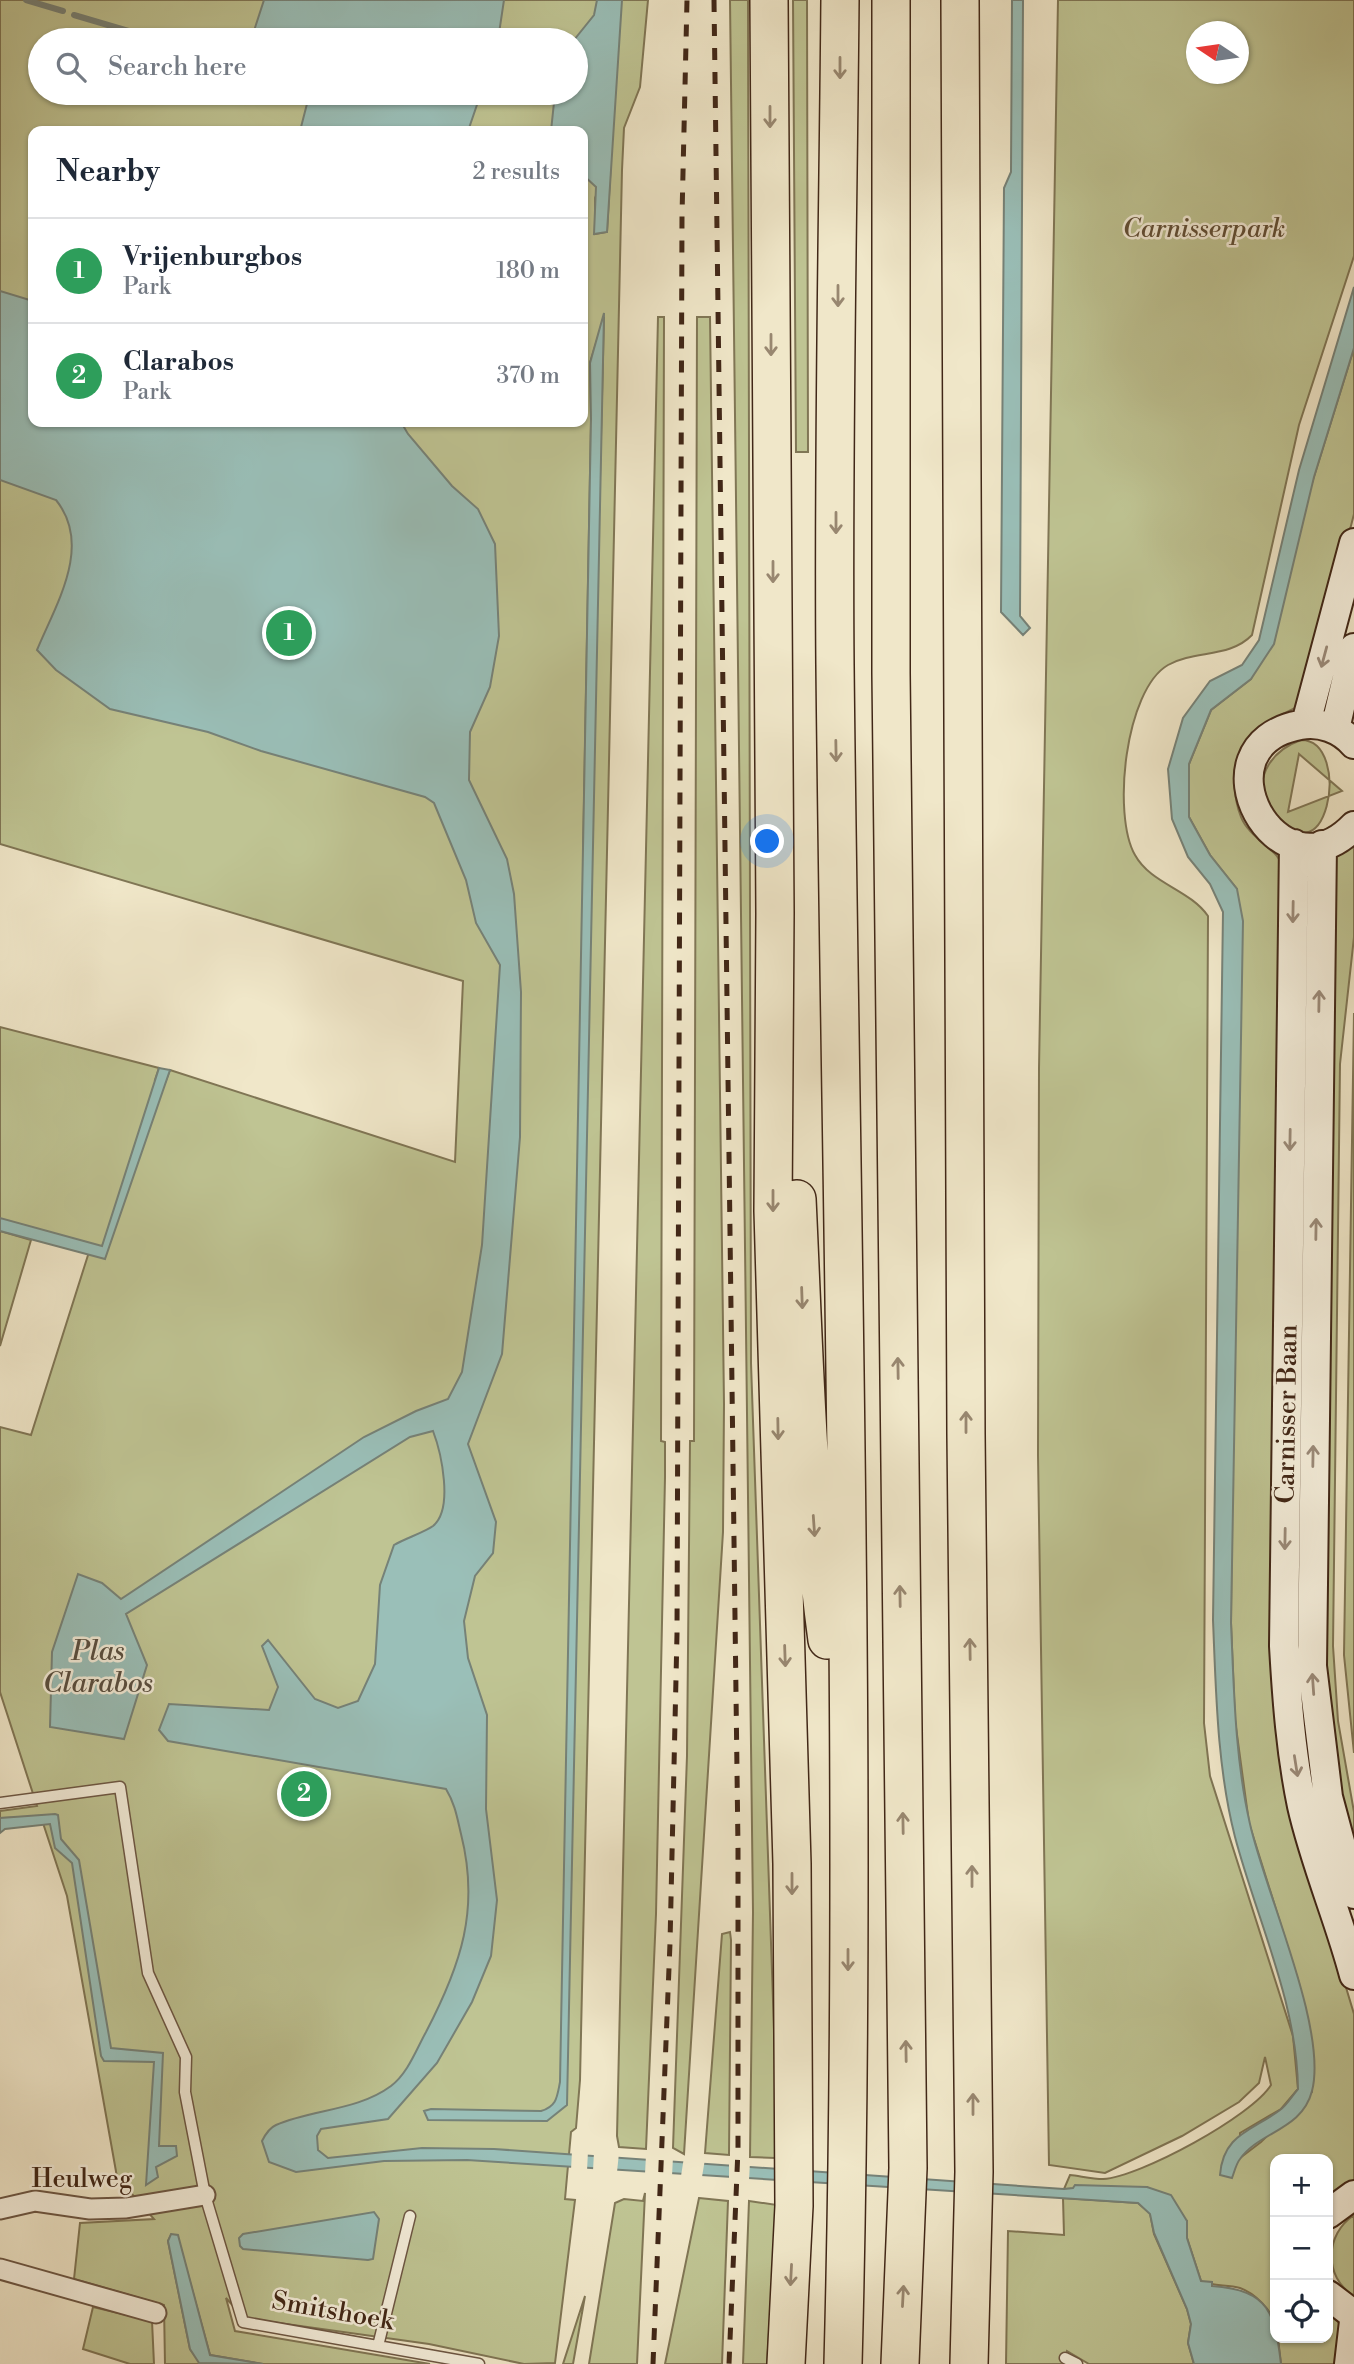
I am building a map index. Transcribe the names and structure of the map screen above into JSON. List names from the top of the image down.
{
  "streets": {
    "main road": ["Carnisser Baan"],
    "street": ["Heulweg"],
    "lane": ["Smitshoek"]
  },
  "crossings": [
    ["Heulweg", "Smitshoek"]
  ],
  "water": ["Plas Clarabos"],
  "parks": ["Carnisserpark"],
  "north": "left",
  "page": {
    "search": "Search here",
    "heading": ["Nearby", "2 results"],
    "list": [
      {
        "mark": "1",
        "name": "Vrijenburgbos",
        "note": "Park",
        "value": "180 m"
      },
      {
        "mark": "2",
        "name": "Clarabos",
        "note": "Park",
        "value": "370 m"
      }
    ],
    "pins": ["1", "2"],
    "map_buttons": ["+", "−"]
  }
}
